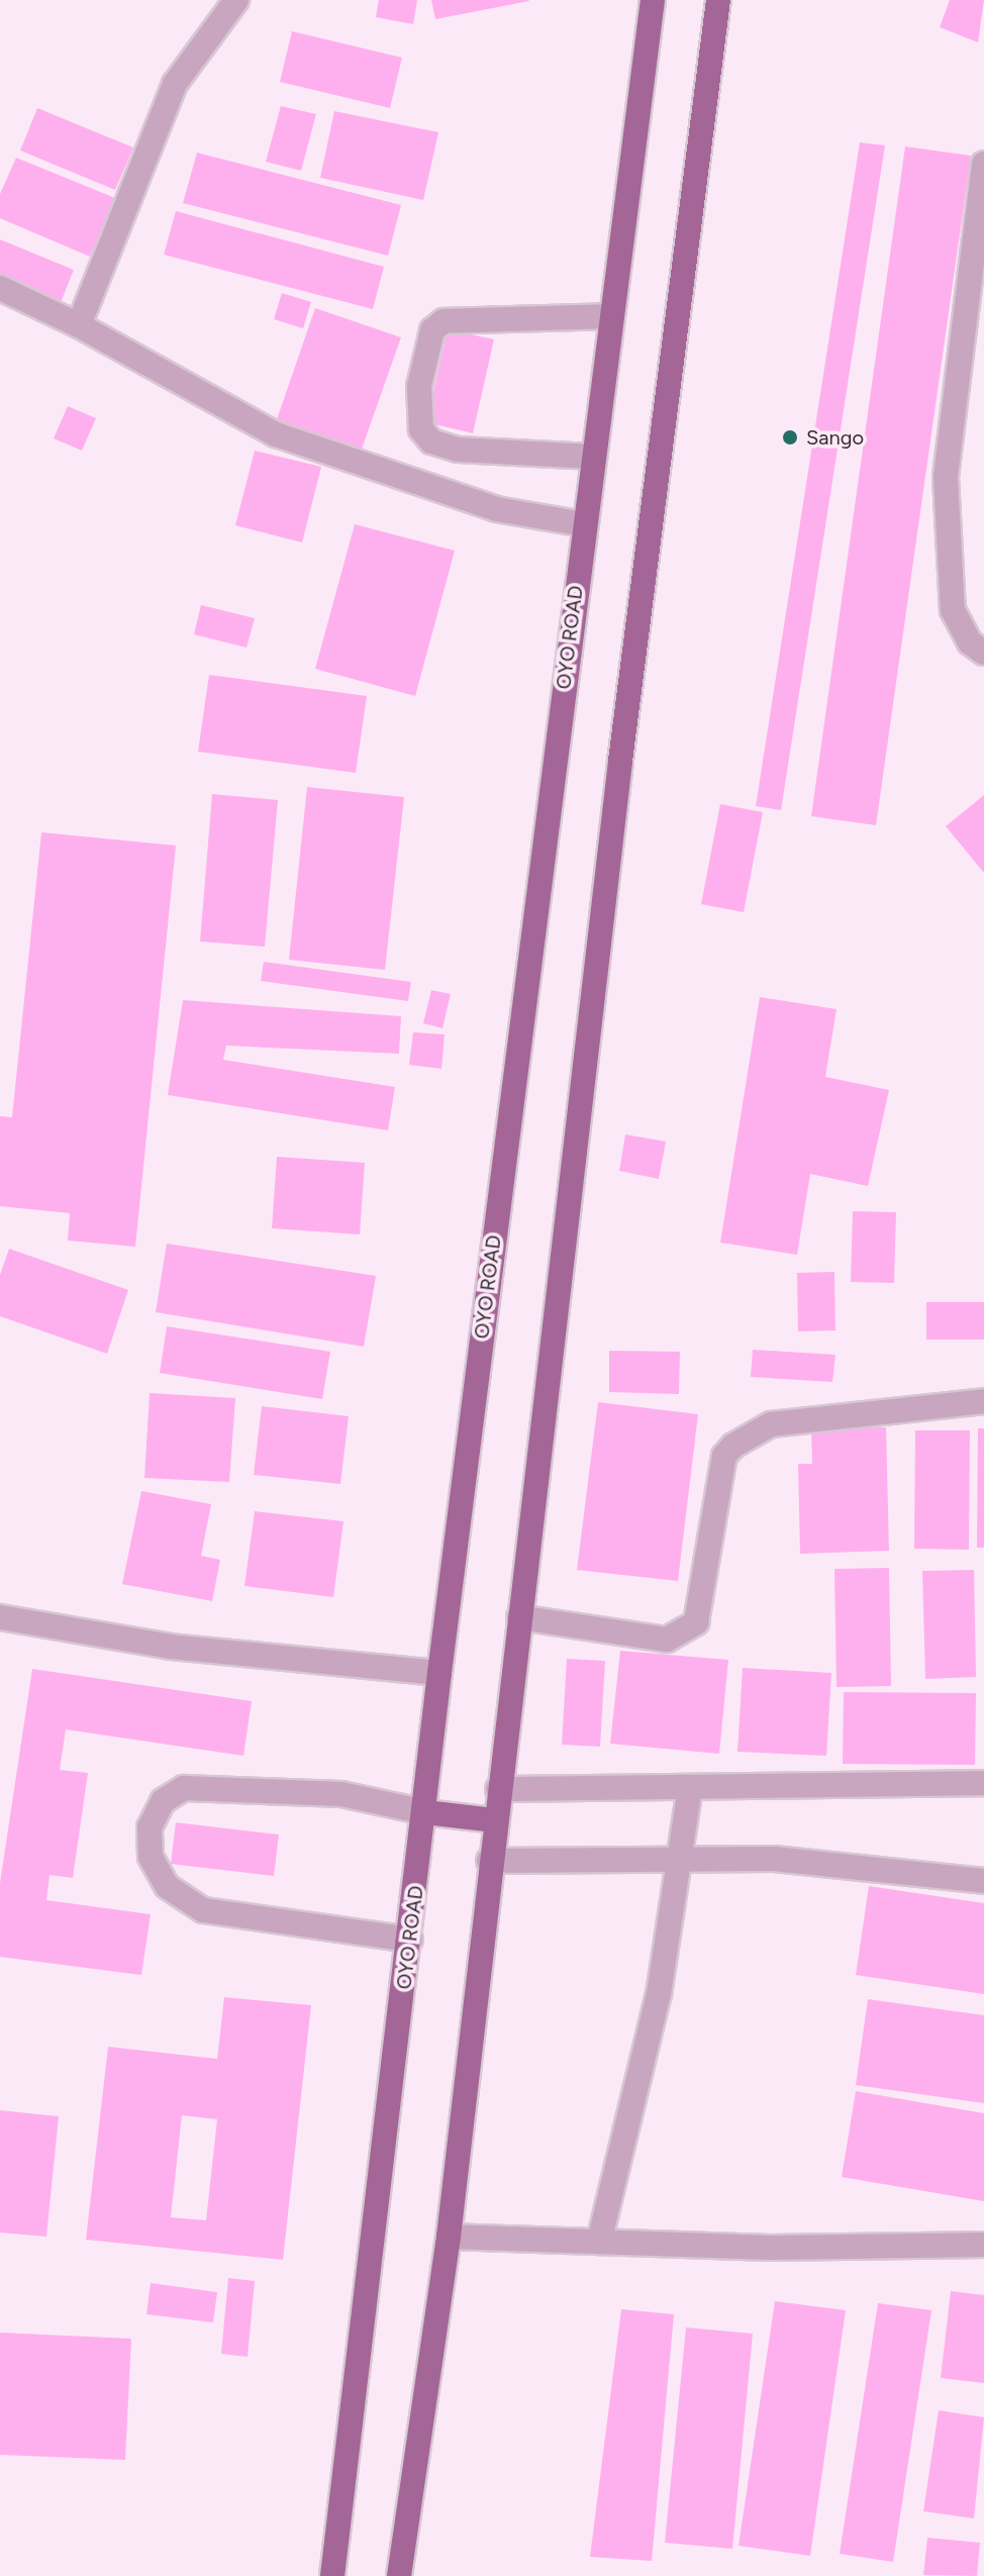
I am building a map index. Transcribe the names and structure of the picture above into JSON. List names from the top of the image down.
{
  "streets": {
    "main road": ["OYO ROAD"]
  },
  "places": ["Sango"]
}
